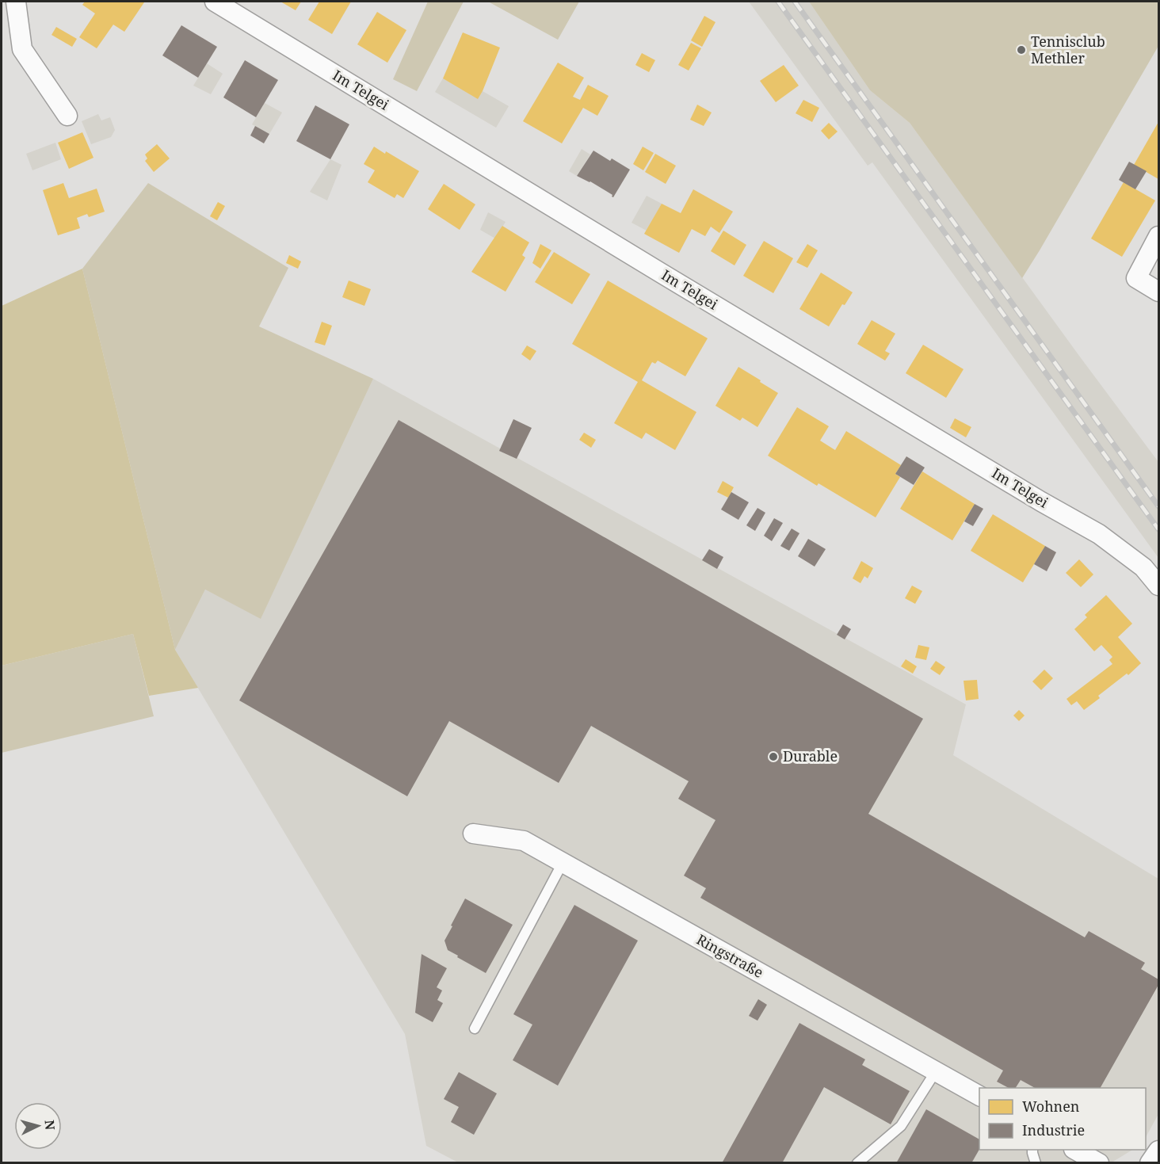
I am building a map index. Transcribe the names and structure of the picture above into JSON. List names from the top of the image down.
{
  "streets": {
    "street": ["Im Telgei", "Ringstraße"]
  },
  "places": ["Tennisclub Methler", "Durable"],
  "legend": ["Wohnen", "Industrie"],
  "north": "right"
}
